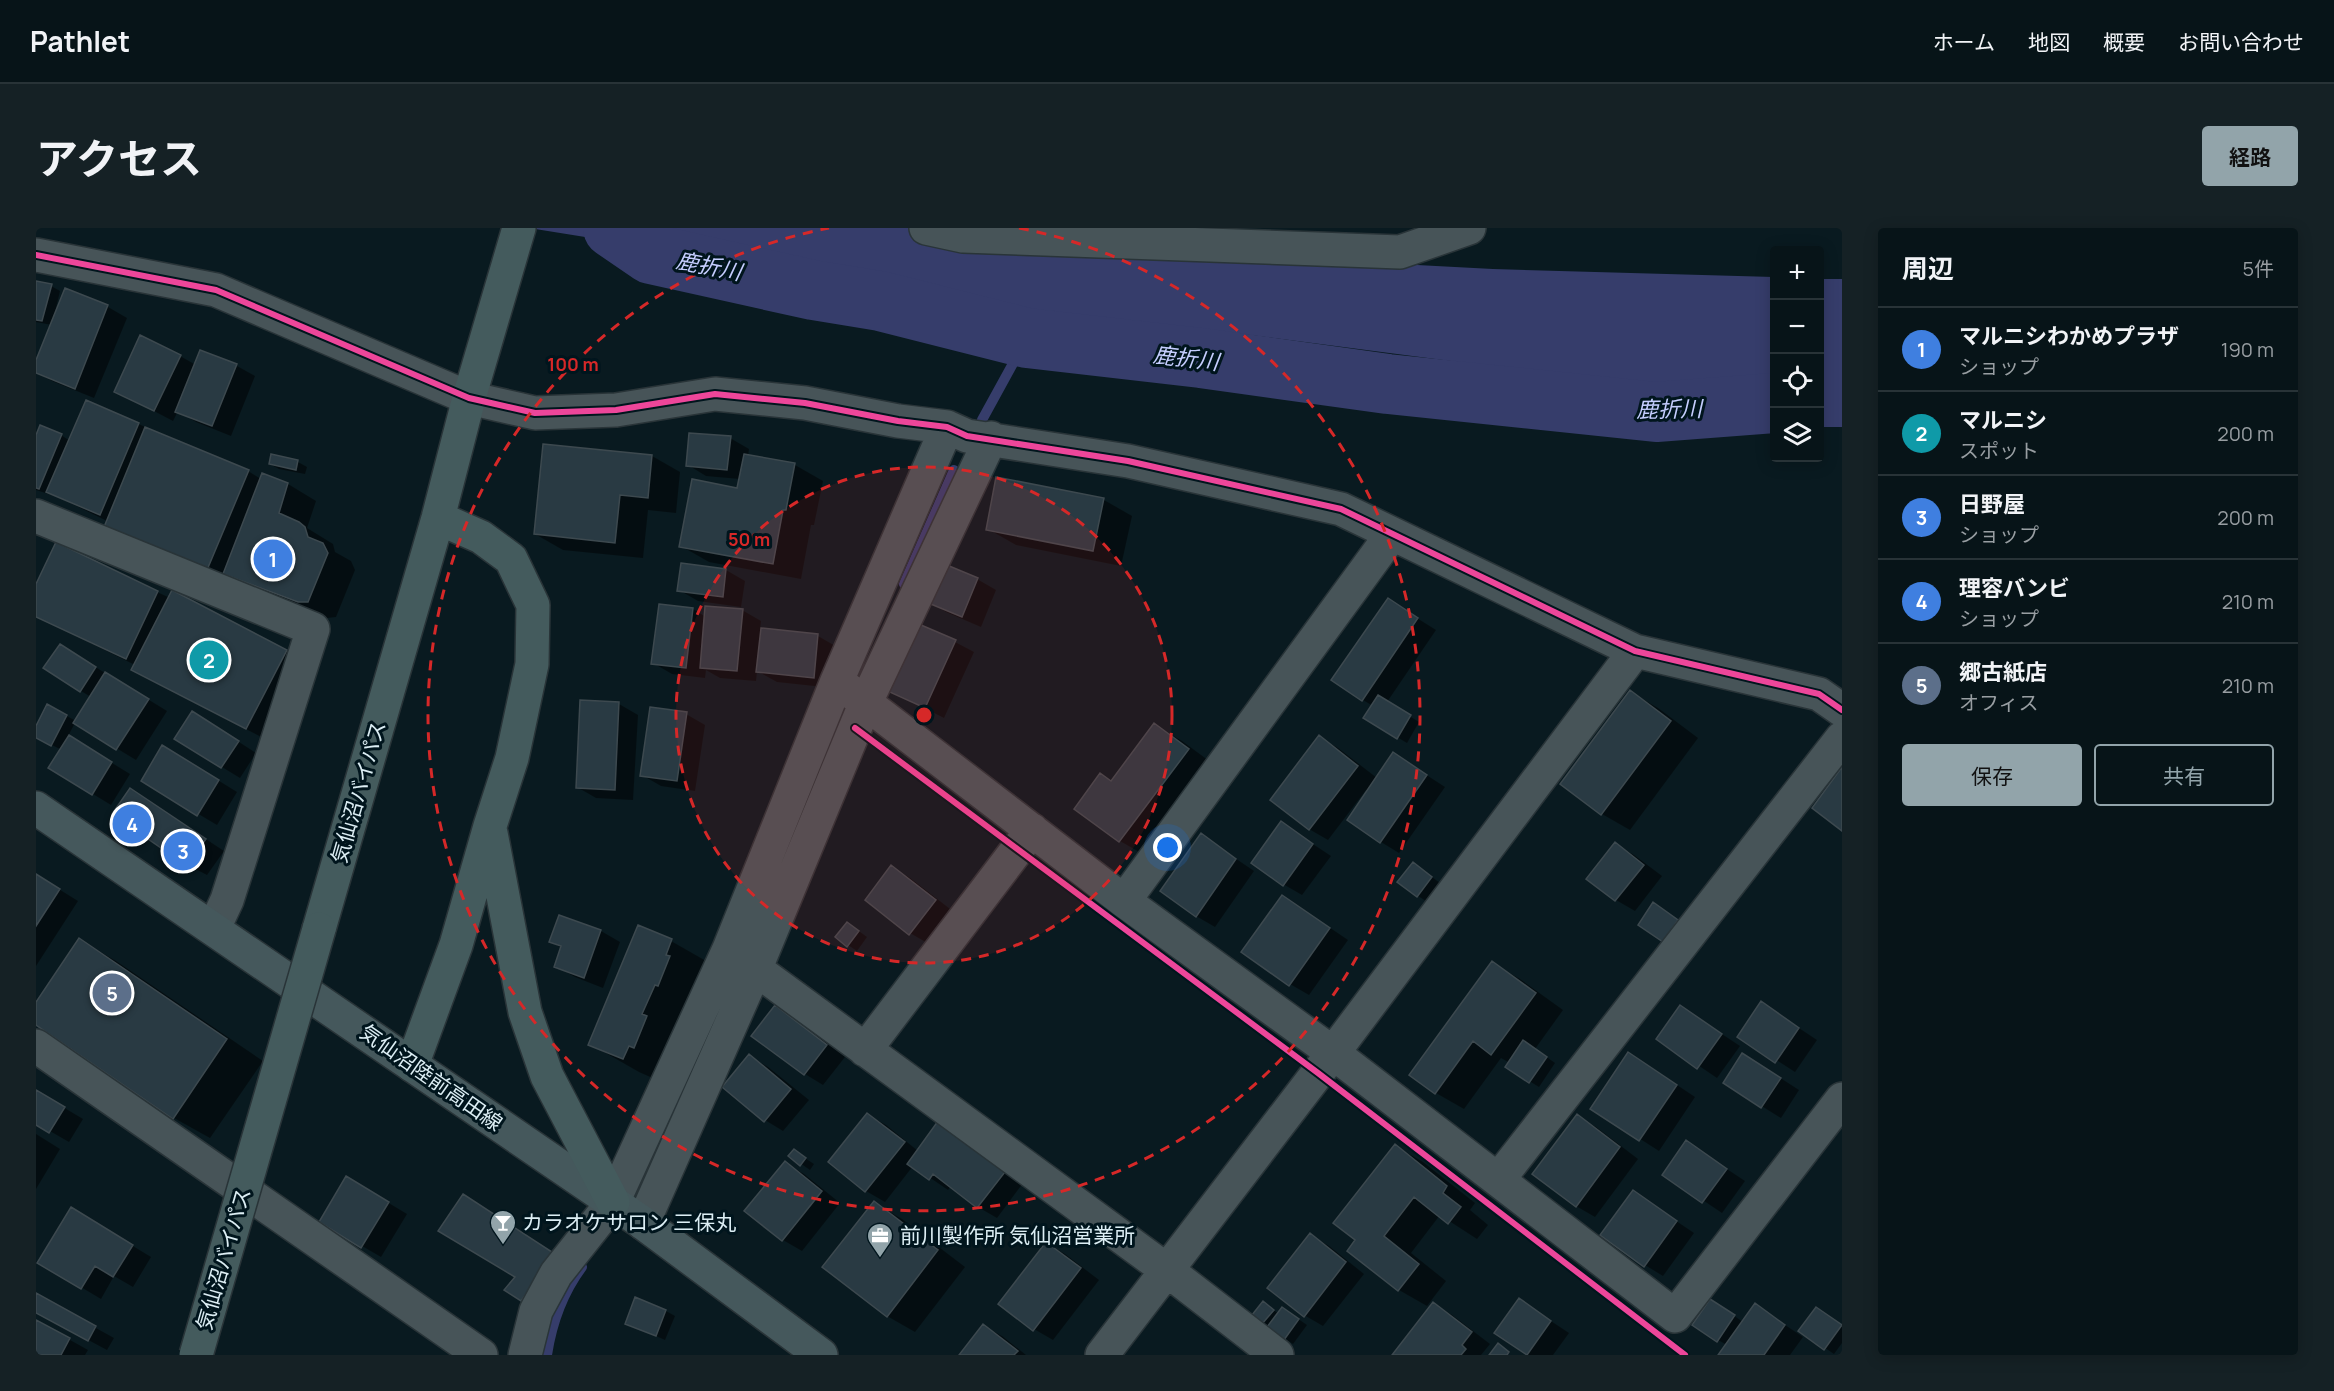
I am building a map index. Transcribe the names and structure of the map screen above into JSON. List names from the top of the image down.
{
  "streets": {
    "highway": ["気仙沼バイパス"],
    "main road": ["気仙沼陸前高田線"]
  },
  "water": ["鹿折川"],
  "places": {
    "bar": ["カラオケサロン 三保丸"],
    "office": ["前川製作所 気仙沼営業所"]
  },
  "page": {
    "header": "Pathlet",
    "nav": [
      "ホーム",
      "地図",
      "概要",
      "お問い合わせ"
    ],
    "title": "アクセス",
    "buttons": [
      "経路",
      ["保存", "共有"]
    ],
    "heading": ["周辺", "5件"],
    "map_buttons": ["+", "−"],
    "list": [
      {
        "mark": "1",
        "name": "マルニシわかめプラザ",
        "note": "ショップ",
        "value": "190 m"
      },
      {
        "mark": "2",
        "name": "マルニシ",
        "note": "スポット",
        "value": "200 m"
      },
      {
        "mark": "3",
        "name": "日野屋",
        "note": "ショップ",
        "value": "200 m"
      },
      {
        "mark": "4",
        "name": "理容バンビ",
        "note": "ショップ",
        "value": "210 m"
      },
      {
        "mark": "5",
        "name": "郷古紙店",
        "note": "オフィス",
        "value": "210 m"
      }
    ],
    "pins": [
      "1",
      "2",
      "4",
      "3",
      "5"
    ]
  },
  "rings": ["100 m", "50 m"]
}
